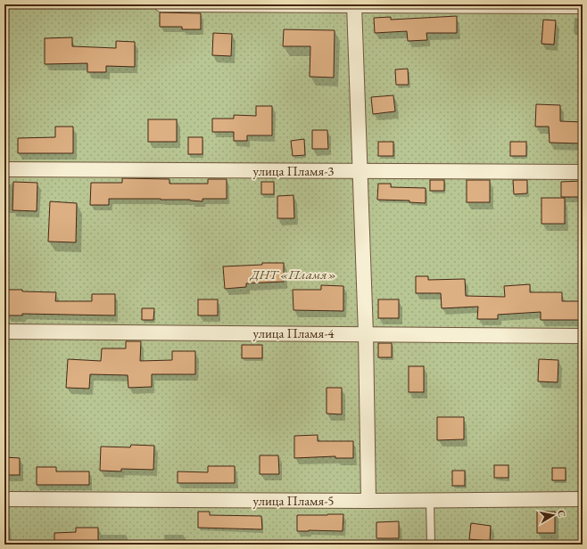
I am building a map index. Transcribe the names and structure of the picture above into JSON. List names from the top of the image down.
{
  "streets": {
    "street": ["улица Пламя-3", "улица Пламя-4", "улица Пламя-5"]
  },
  "parks": ["ДНТ «Пламя»"],
  "north": "right"
}
